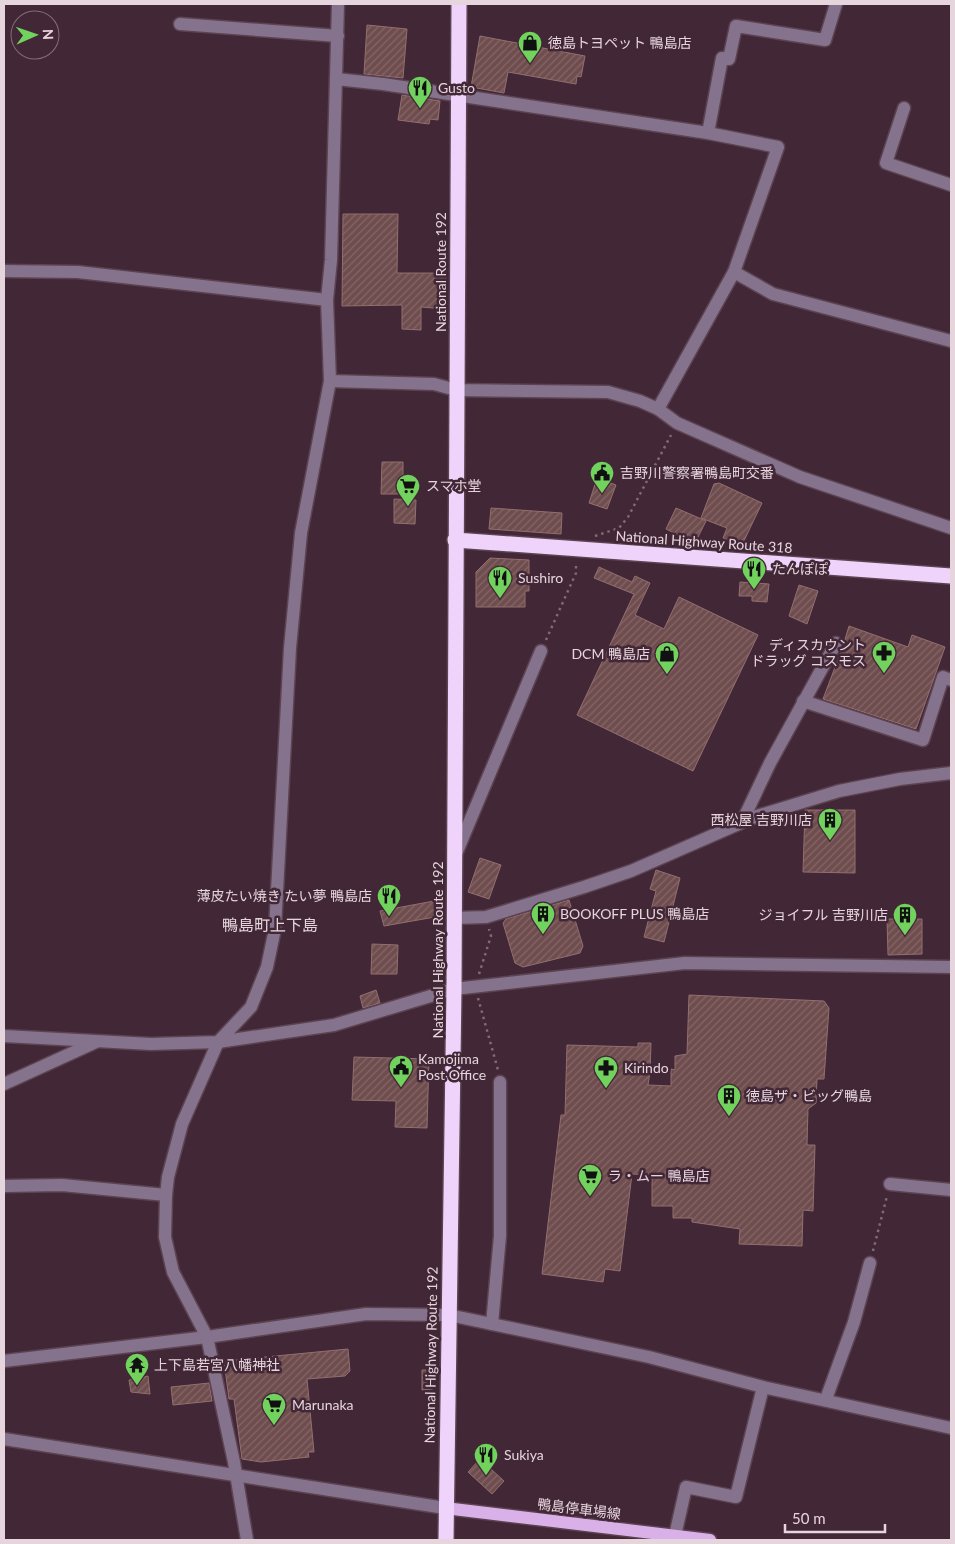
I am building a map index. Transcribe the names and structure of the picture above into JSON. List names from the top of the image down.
{
  "streets": {
    "highway": ["National Route 192", "National Highway Route 318", "National Highway Route 192"],
    "main road": ["鴨島停車場線"]
  },
  "crossings": [
    ["National Route 192", "National Highway Route 318"],
    ["National Route 192", "National Highway Route 192"],
    ["National Highway Route 318", "National Highway Route 192"],
    ["National Highway Route 192", "鴨島停車場線"]
  ],
  "districts": ["鴨島町上下島"],
  "places": {
    "shop": ["徳島トヨペット 鴨島店", "DCM 鴨島店"],
    "restaurant": [
      "Gusto",
      "たんぽぽ",
      "Sushiro",
      "薄皮たい焼き たい夢 鴨島店",
      "Sukiya"
    ],
    "public building": ["吉野川警察署鴨島町交番", "Kamojima Post Office"],
    "supermarket": ["スマホ堂", "ラ・ムー 鴨島店", "Marunaka"],
    "pharmacy": ["ディスカウント ドラッグ コスモス", "Kirindo"],
    "building": [
      "西松屋 吉野川店",
      "BOOKOFF PLUS 鴨島店",
      "ジョイフル 吉野川店",
      "徳島ザ・ビッグ鴨島"
    ],
    "temple": ["上下島若宮八幡神社"]
  },
  "scale_bar": "50 m",
  "north": "right"
}
